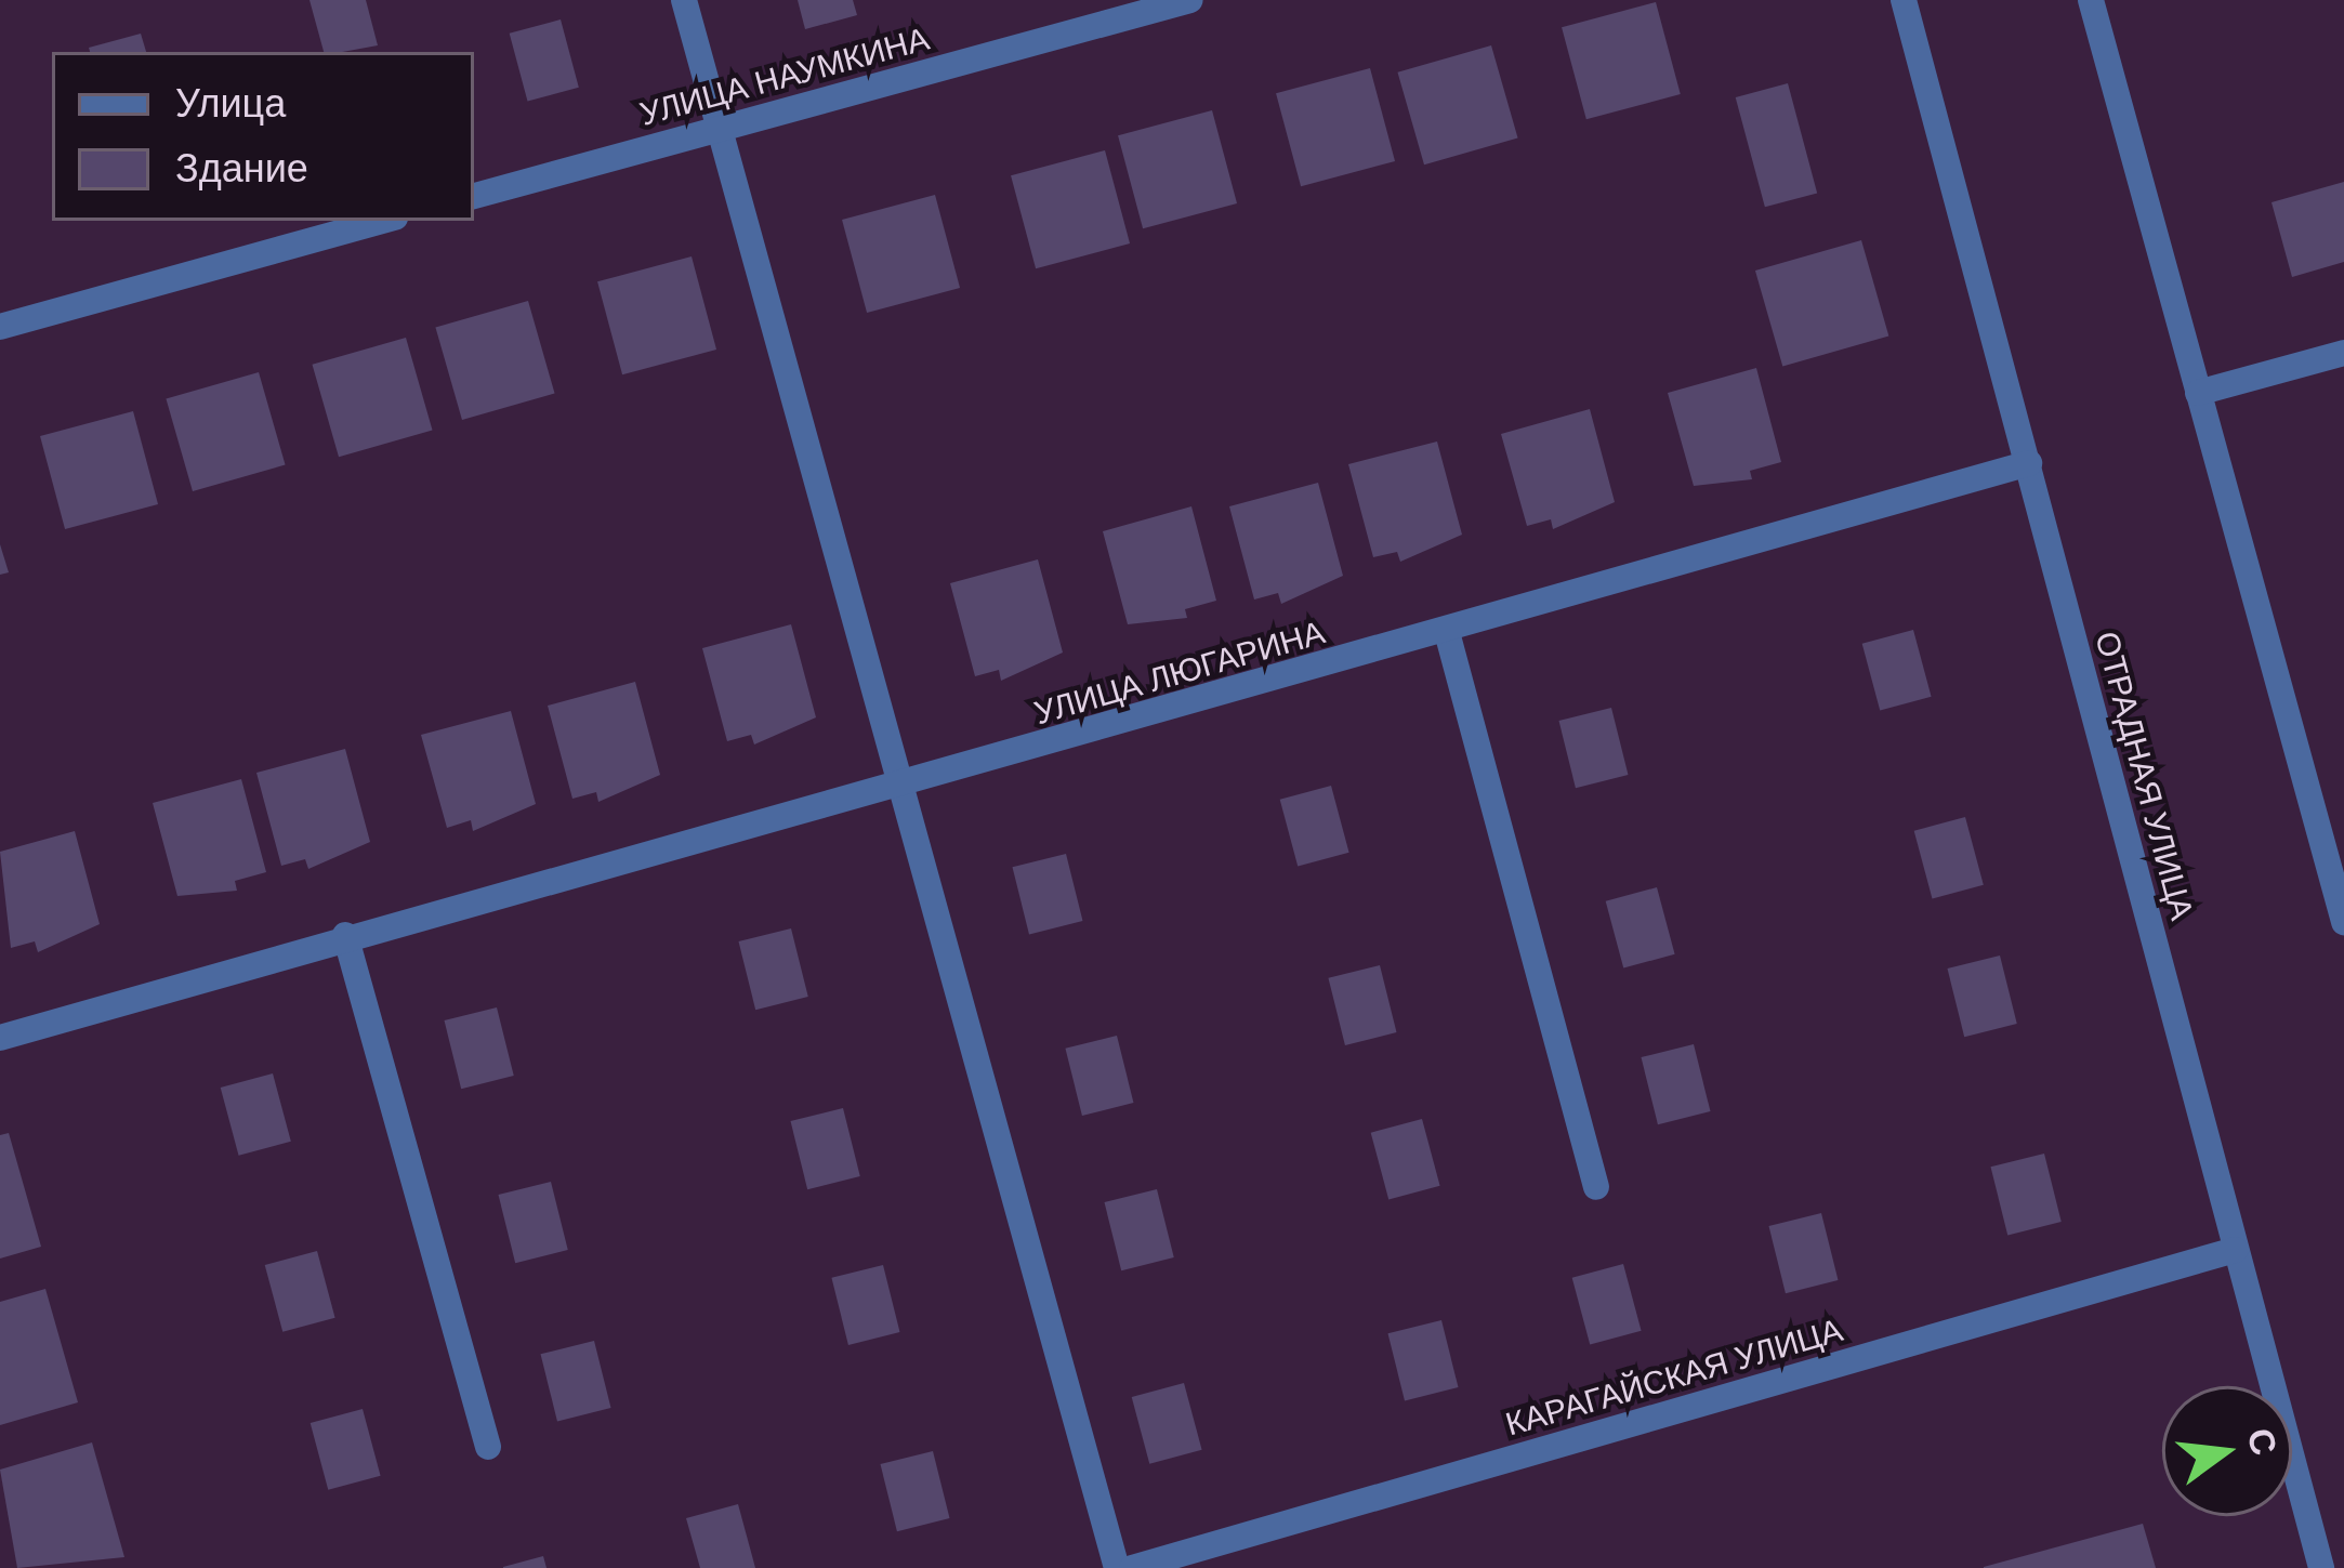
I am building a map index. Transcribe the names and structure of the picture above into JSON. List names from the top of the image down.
{
  "streets": {
    "street": [
      "УЛИЦА НАУМКИНА",
      "УЛИЦА ЛЮГАРИНА",
      "ОТРАДНАЯ УЛИЦА",
      "КАРАГАЙСКАЯ УЛИЦА"
    ]
  },
  "crossings": [
    ["УЛИЦА ЛЮГАРИНА", "ОТРАДНАЯ УЛИЦА"],
    ["ОТРАДНАЯ УЛИЦА", "КАРАГАЙСКАЯ УЛИЦА"]
  ],
  "legend": ["Улица", "Здание"],
  "north": "right"
}
